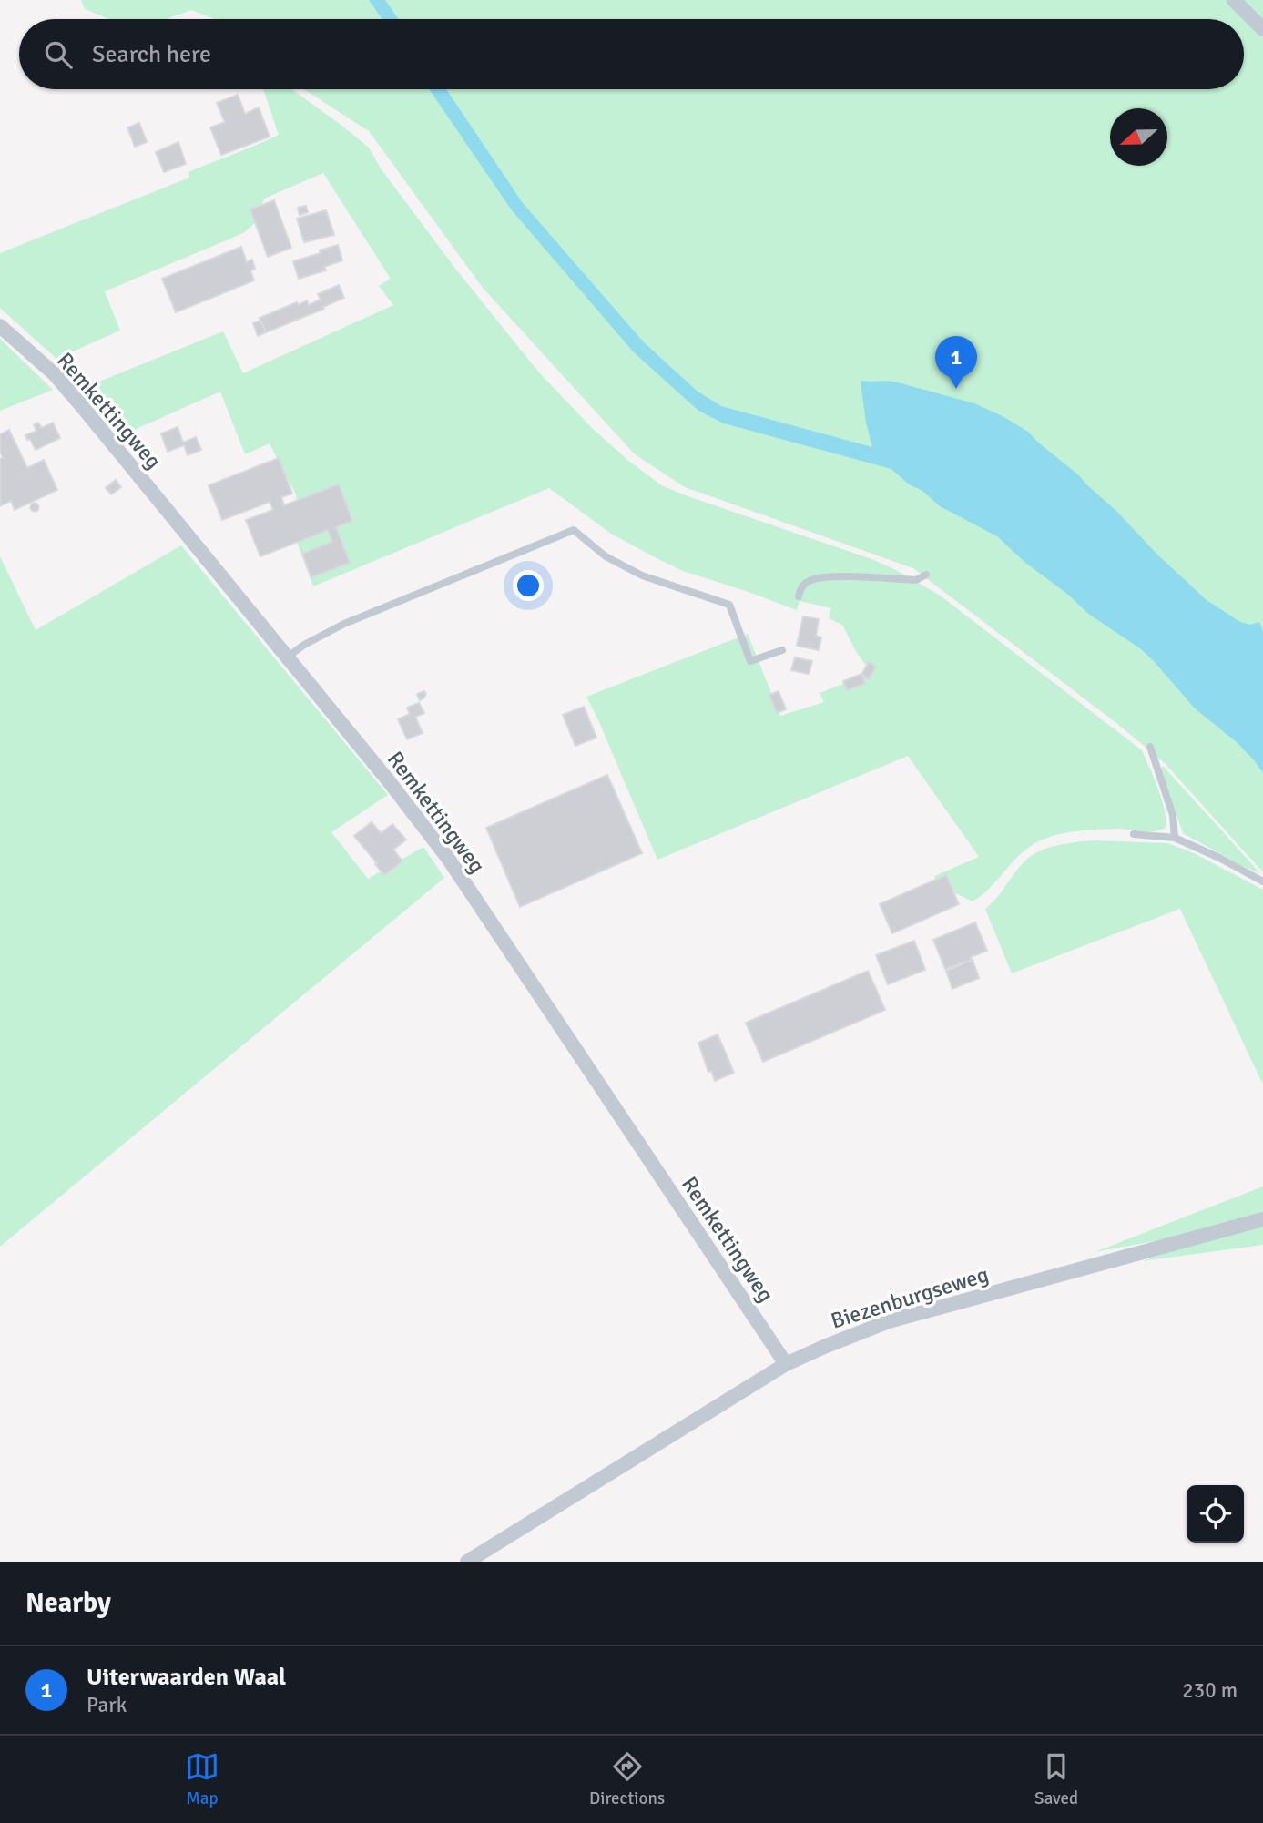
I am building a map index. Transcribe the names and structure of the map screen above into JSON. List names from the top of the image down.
{
  "streets": {
    "street": ["Remkettingweg", "Biezenburgseweg"]
  },
  "crossings": [
    ["Remkettingweg", "Biezenburgseweg"]
  ],
  "north": "left",
  "page": {
    "search": "Search here",
    "pins": "1",
    "heading": "Nearby",
    "list": [
      {
        "mark": "1",
        "name": "Uiterwaarden Waal",
        "note": "Park",
        "value": "230 m"
      }
    ],
    "nav": ["Map", "Directions", "Saved"]
  }
}
